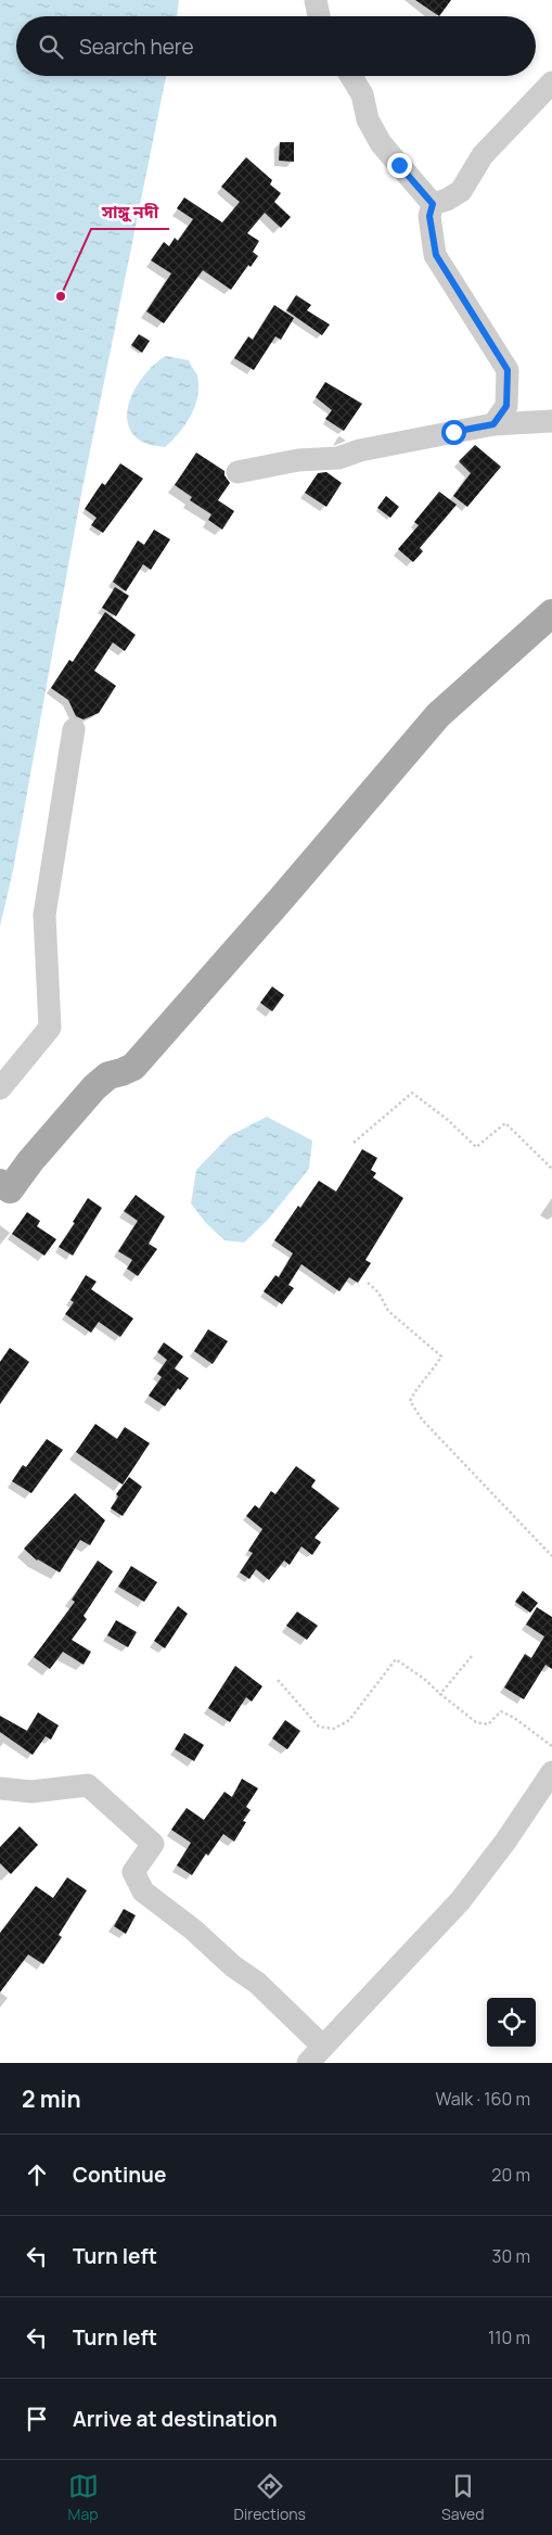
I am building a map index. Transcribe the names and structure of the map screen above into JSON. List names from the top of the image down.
{
  "places": ["সাঙ্গু নদী"],
  "page": {
    "search": "Search here",
    "heading": ["2 min", "Walk · 160 m"],
    "list": [
      ["Continue", "20 m"],
      ["Turn left", "30 m"],
      ["Turn left", "110 m"],
      "Arrive at destination"
    ],
    "nav": ["Map", "Directions", "Saved"]
  }
}
